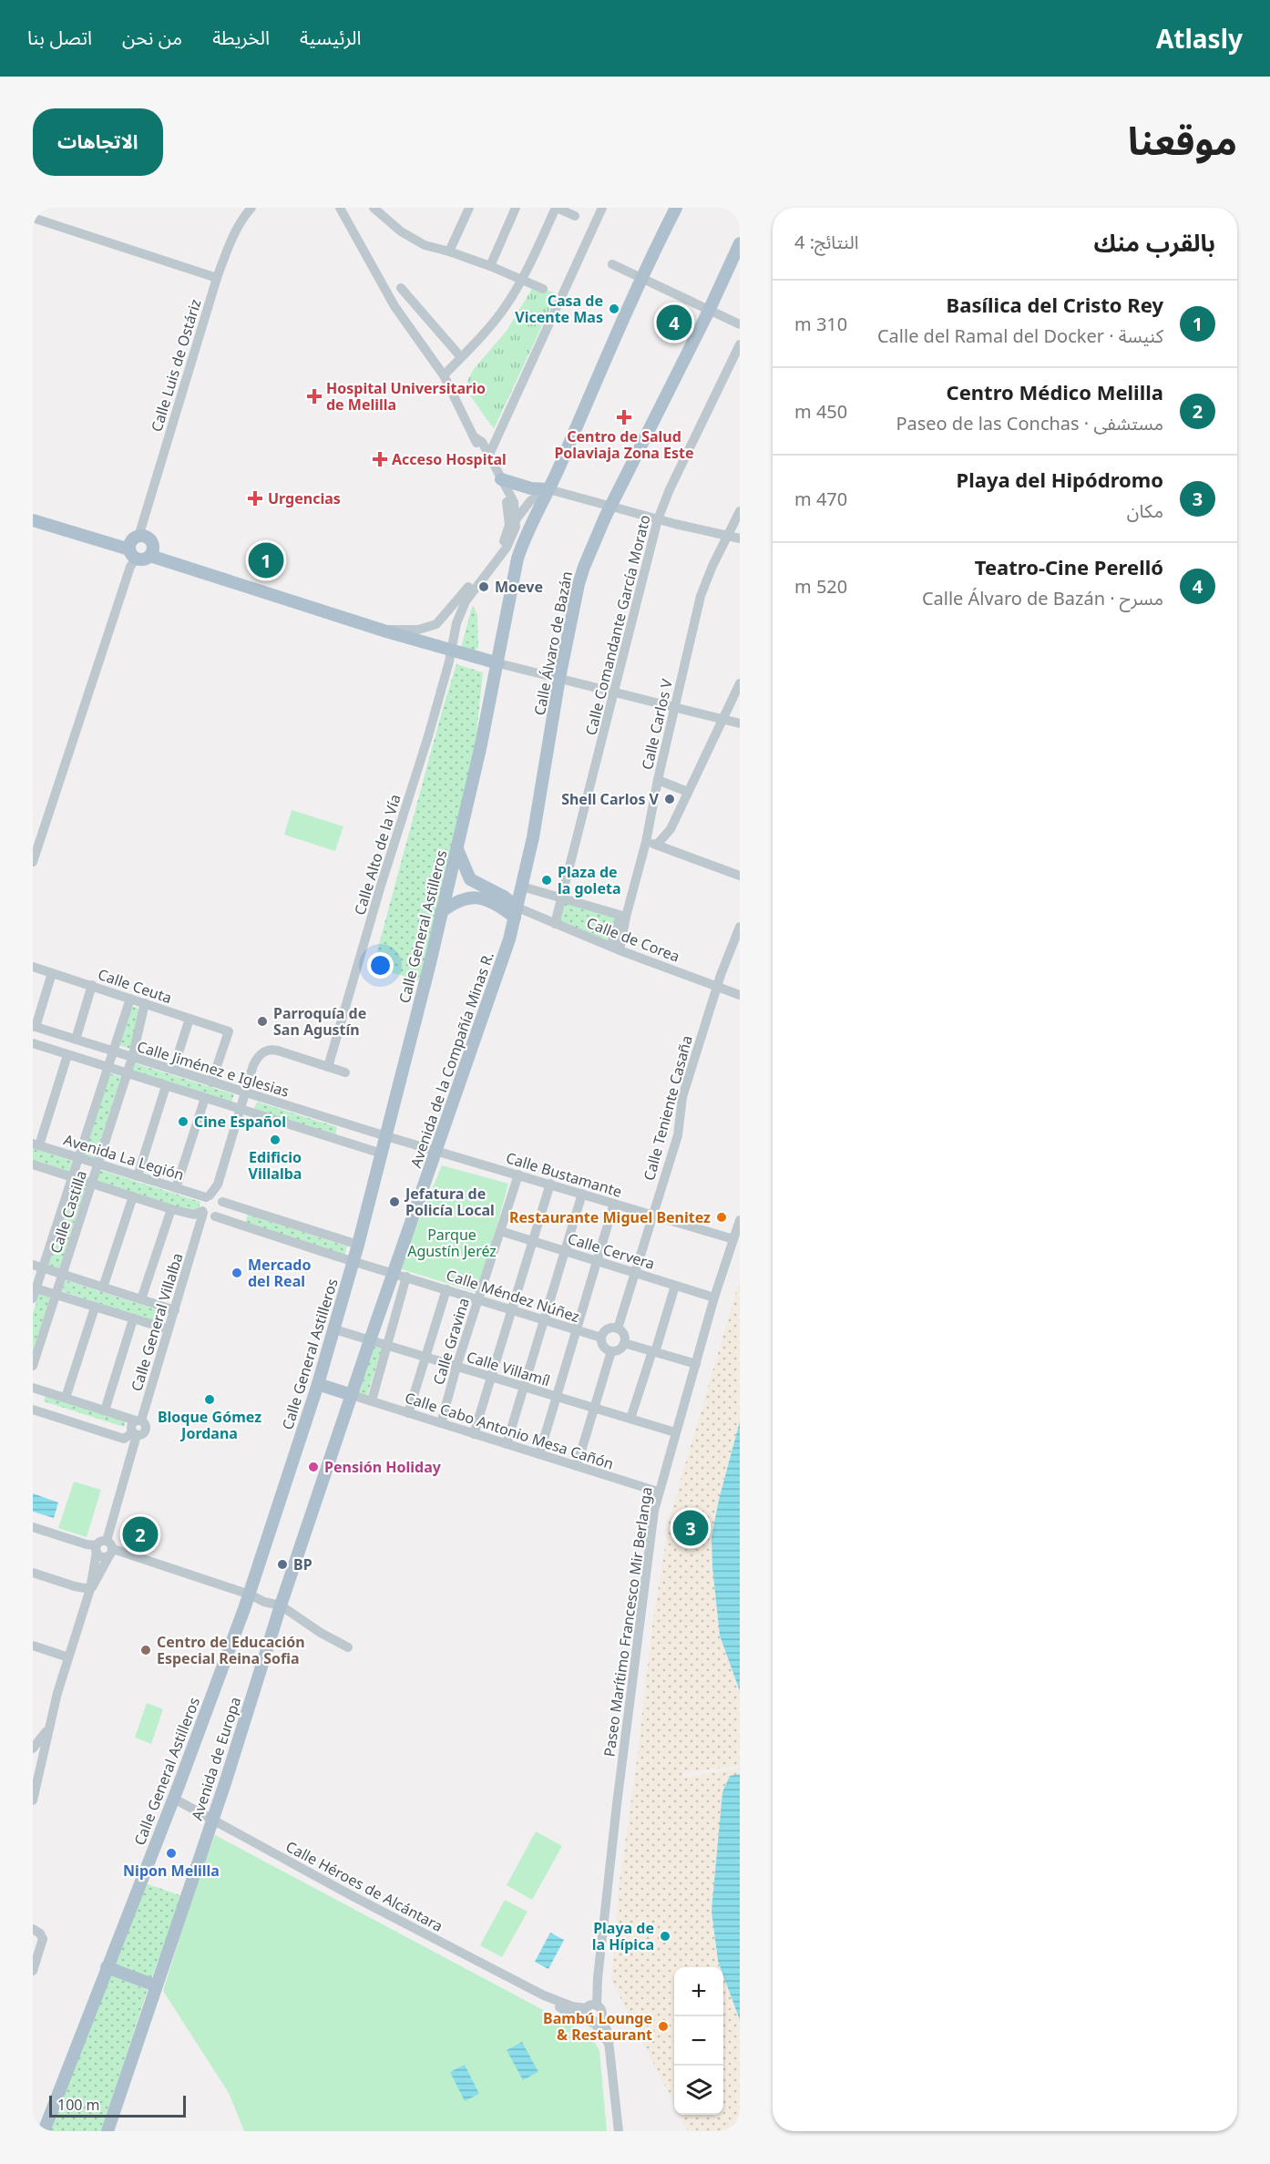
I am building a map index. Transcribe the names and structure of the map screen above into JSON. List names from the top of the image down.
{
  "streets": {
    "main road": [
      "Calle Álvaro de Bazán",
      "Calle General Astilleros",
      "Avenida de la Compañía Minas R.",
      "Avenida de Europa"
    ],
    "street": [
      "Calle Luis de Ostáriz",
      "Calle Comandante García Morato",
      "Calle Carlos V",
      "Calle Alto de la Vía",
      "Calle de Corea",
      "Calle Ceuta",
      "Calle Jiménez e Iglesias",
      "Calle Teniente Casaña",
      "Avenida La Legión",
      "Calle Bustamante",
      "Calle Castilla",
      "Calle Cervera",
      "Calle Méndez Núñez",
      "Calle General Villalba",
      "Calle Gravina",
      "Calle Villamíl",
      "Calle Cabo Antonio Mesa Cañón",
      "Paseo Marítimo Francesco Mir Berlanga",
      "Calle Héroes de Alcántara"
    ]
  },
  "crossings": [
    ["Calle Comandante García Morato", "Calle de Corea"],
    ["Calle Álvaro de Bazán", "Calle de Corea"],
    ["Calle Álvaro de Bazán", "Avenida de la Compañía Minas R."],
    ["Calle Carlos V", "Calle de Corea"],
    ["Calle General Astilleros", "Calle Jiménez e Iglesias"],
    ["Calle General Astilleros", "Avenida La Legión"],
    ["Calle General Astilleros", "Calle Bustamante"],
    ["Calle General Astilleros", "Calle Méndez Núñez"],
    ["Calle General Astilleros", "Calle Villamíl"],
    ["Calle General Astilleros", "Calle Héroes de Alcántara"],
    ["Calle de Corea", "Avenida de la Compañía Minas R."],
    ["Calle de Corea", "Calle Teniente Casaña"],
    ["Calle Ceuta", "Calle Jiménez e Iglesias"],
    ["Calle Ceuta", "Calle Castilla"],
    ["Avenida de la Compañía Minas R.", "Calle Bustamante"],
    ["Avenida de la Compañía Minas R.", "Calle Méndez Núñez"],
    ["Avenida de la Compañía Minas R.", "Calle Villamíl"],
    ["Avenida de la Compañía Minas R.", "Avenida de Europa"],
    ["Calle Jiménez e Iglesias", "Calle Bustamante"],
    ["Calle Jiménez e Iglesias", "Calle Castilla"],
    ["Calle Teniente Casaña", "Calle Bustamante"],
    ["Calle Teniente Casaña", "Calle Cervera"],
    ["Calle Teniente Casaña", "Calle Méndez Núñez"],
    ["Avenida La Legión", "Calle Castilla"],
    ["Calle Bustamante", "Calle Gravina"],
    ["Calle Bustamante", "Paseo Marítimo Francesco Mir Berlanga"],
    ["Calle Cervera", "Calle Gravina"],
    ["Calle Cervera", "Paseo Marítimo Francesco Mir Berlanga"],
    ["Calle Méndez Núñez", "Calle Gravina"],
    ["Calle Gravina", "Calle Villamíl"],
    ["Calle Gravina", "Calle Cabo Antonio Mesa Cañón"],
    ["Calle Villamíl", "Paseo Marítimo Francesco Mir Berlanga"],
    ["Calle Villamíl", "Avenida de Europa"],
    ["Calle Cabo Antonio Mesa Cañón", "Paseo Marítimo Francesco Mir Berlanga"],
    ["Calle Cabo Antonio Mesa Cañón", "Avenida de Europa"],
    ["Paseo Marítimo Francesco Mir Berlanga", "Calle Héroes de Alcántara"],
    ["Avenida de Europa", "Calle Héroes de Alcántara"]
  ],
  "parks": ["Parque Agustín Jeréz"],
  "places": {
    "other": [
      "Casa de Vicente Mas",
      "Moeve",
      "Shell Carlos V",
      "Plaza de la goleta",
      "Parroquía de San Agustín",
      "Cine Español",
      "Edificio Villalba",
      "Jefatura de Policía Local",
      "Restaurante Miguel Benitez",
      "Mercado del Real",
      "Bloque Gómez Jordana",
      "Pensión Holiday",
      "BP",
      "Centro de Educación Especial Reina Sofia",
      "Nipon Melilla",
      "Playa de la Hípica",
      "Bambú Lounge & Restaurant"
    ],
    "health": [
      "Hospital Universitario de Melilla",
      "Centro de Salud Polaviaja Zona Este",
      "Acceso Hospital",
      "Urgencias"
    ]
  },
  "scale_bar": "100 m",
  "page": {
    "header": "Atlasly",
    "nav": [
      "الرئيسية",
      "الخريطة",
      "من نحن",
      "اتصل بنا"
    ],
    "title": "موقعنا",
    "buttons": "الاتجاهات",
    "heading": ["بالقرب منك", "النتائج: 4"],
    "list": [
      {
        "mark": "1",
        "name": "Basílica del Cristo Rey",
        "note": "كنيسة · Calle del Ramal del Docker",
        "value": "310 m"
      },
      {
        "mark": "2",
        "name": "Centro Médico Melilla",
        "note": "مستشفى · Paseo de las Conchas",
        "value": "450 m"
      },
      {
        "mark": "3",
        "name": "Playa del Hipódromo",
        "note": "مكان",
        "value": "470 m"
      },
      {
        "mark": "4",
        "name": "Teatro-Cine Perelló",
        "note": "مسرح · Calle Álvaro de Bazán",
        "value": "520 m"
      }
    ],
    "pins": [
      "4",
      "1",
      "3",
      "2"
    ],
    "map_buttons": ["+", "−"],
    "scale": "100 m"
  }
}
